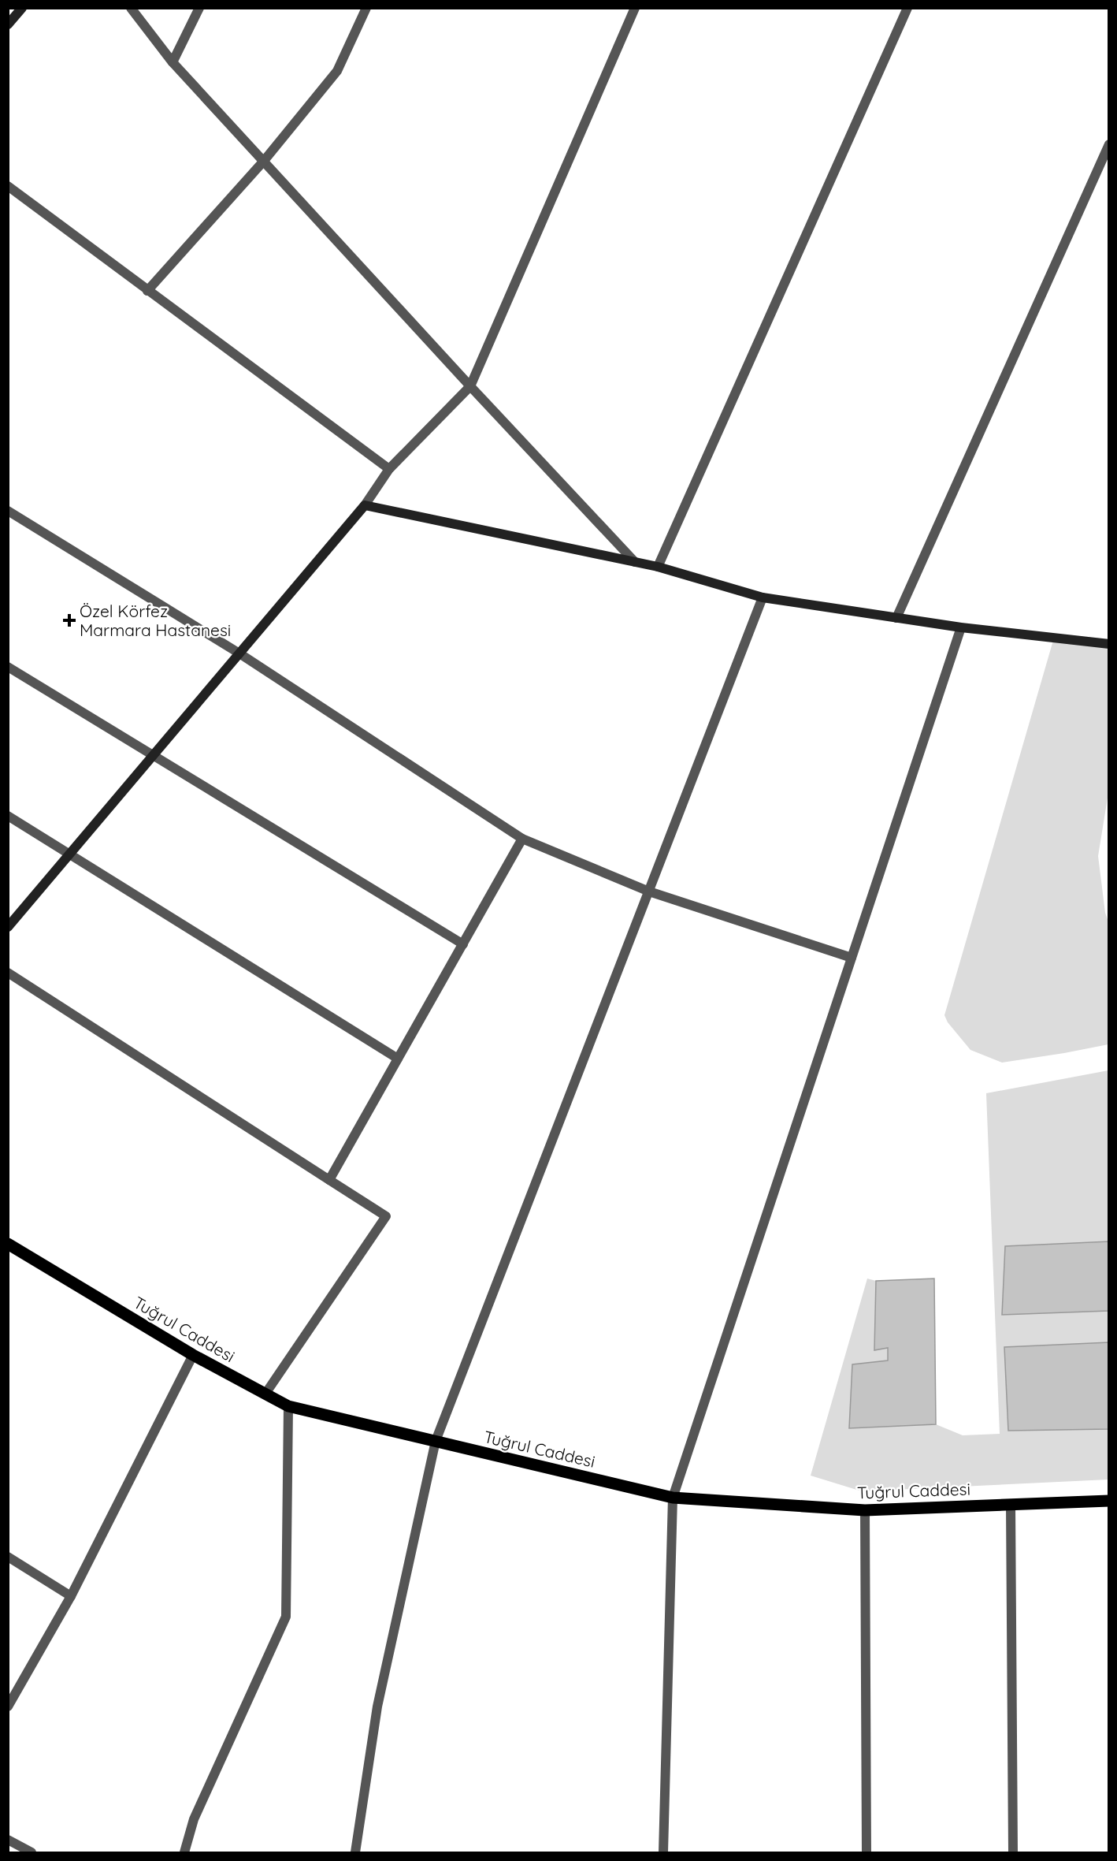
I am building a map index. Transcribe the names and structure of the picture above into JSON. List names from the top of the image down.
{
  "streets": {
    "main road": ["Tuğrul Caddesi"]
  },
  "places": {
    "health": ["Özel Körfez Marmara Hastanesi"]
  }
}
